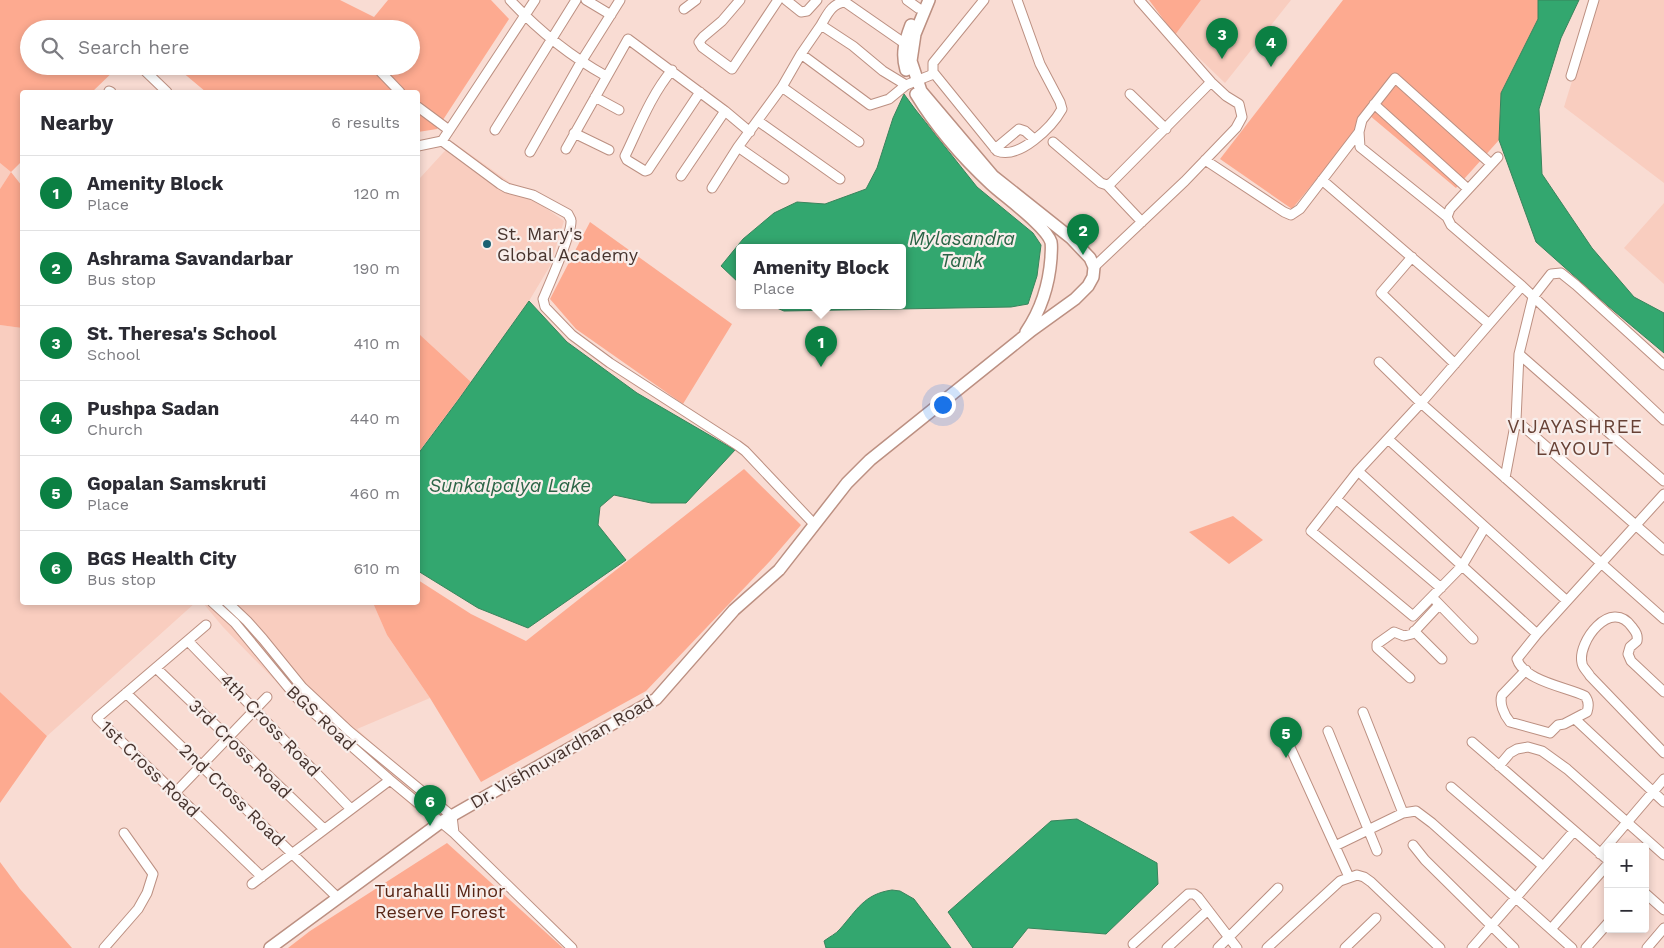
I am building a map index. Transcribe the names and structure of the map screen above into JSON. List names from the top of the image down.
{
  "streets": {
    "main road": ["Dr. Vishnuvardhan Road"],
    "street": [
      "BGS Road",
      "4th Cross Road",
      "3rd Cross Road",
      "1st Cross Road",
      "2nd Cross Road"
    ]
  },
  "crossings": [
    ["BGS Road", "Dr. Vishnuvardhan Road"],
    ["4th Cross Road", "1st Cross Road"],
    ["3rd Cross Road", "1st Cross Road"],
    ["Dr. Vishnuvardhan Road", "2nd Cross Road"],
    ["1st Cross Road", "2nd Cross Road"]
  ],
  "districts": ["VIJAYASHREE LAYOUT"],
  "water": ["Mylasandra Tank", "Sunkalpalya Lake"],
  "parks": ["Turahalli Minor Reserve Forest"],
  "places": ["St. Mary's Global Academy"],
  "page": {
    "pins": [
      "3",
      "4",
      "2",
      "1",
      "5",
      "6"
    ],
    "search": "Search here",
    "heading": ["Nearby", "6 results"],
    "list": [
      {
        "mark": "1",
        "name": "Amenity Block",
        "note": "Place",
        "value": "120 m"
      },
      {
        "mark": "2",
        "name": "Ashrama Savandarbar",
        "note": "Bus stop",
        "value": "190 m"
      },
      {
        "mark": "3",
        "name": "St. Theresa's School",
        "note": "School",
        "value": "410 m"
      },
      {
        "mark": "4",
        "name": "Pushpa Sadan",
        "note": "Church",
        "value": "440 m"
      },
      {
        "mark": "5",
        "name": "Gopalan Samskruti",
        "note": "Place",
        "value": "460 m"
      },
      {
        "mark": "6",
        "name": "BGS Health City",
        "note": "Bus stop",
        "value": "610 m"
      }
    ],
    "popup": ["Amenity Block", "Place"],
    "map_buttons": ["+", "−"]
  }
}
